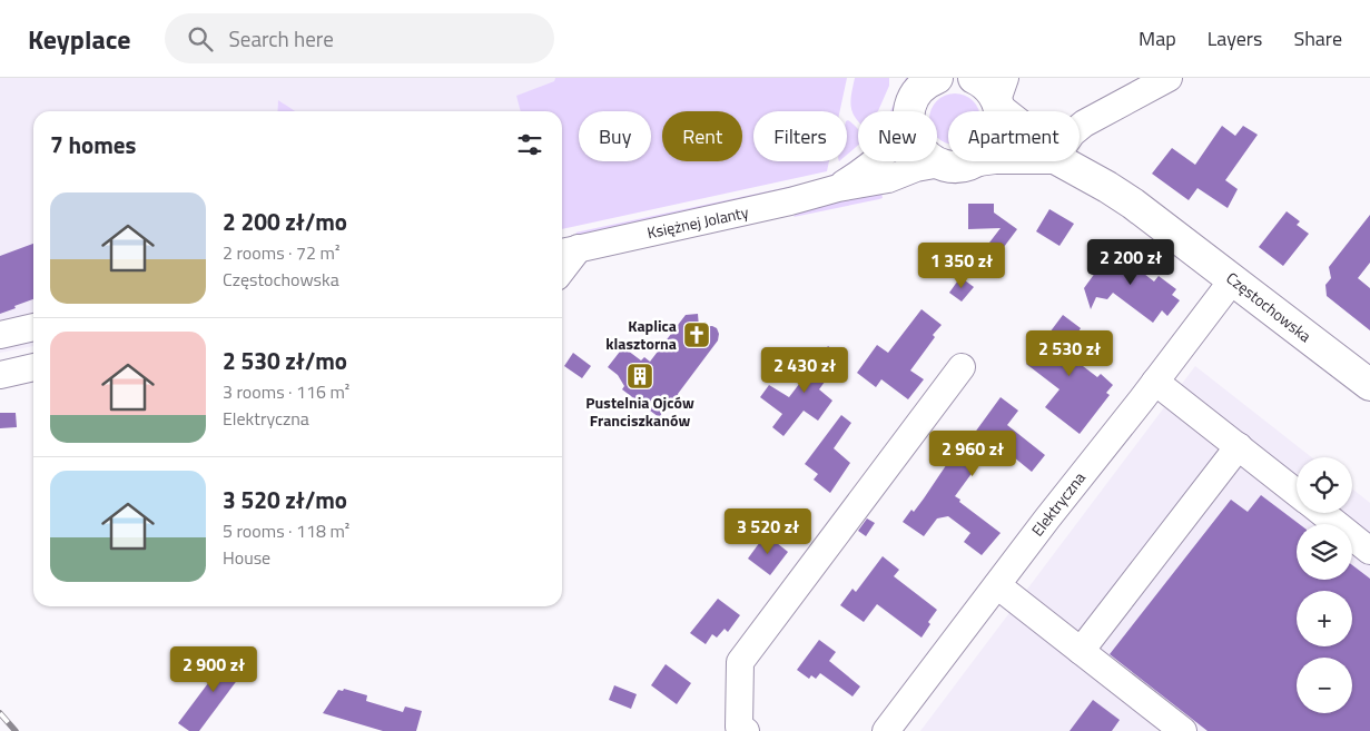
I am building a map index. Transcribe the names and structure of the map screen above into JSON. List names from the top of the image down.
{
  "streets": {
    "main road": ["Częstochowska"],
    "street": ["Księżnej Jolanty", "Elektryczna"]
  },
  "crossings": [
    ["Księżnej Jolanty", "Częstochowska"],
    ["Częstochowska", "Elektryczna"]
  ],
  "places": {
    "church": ["Kaplica klasztorna"],
    "building": ["Pustelnia Ojców Franciszkanów"]
  },
  "page": {
    "header": "Keyplace",
    "search": "Search here",
    "nav": ["Map", "Layers", "Share"],
    "chip": [
      "Buy",
      "Rent",
      "Filters",
      "New",
      "Apartment"
    ],
    "heading": "7 homes",
    "list": [
      {
        "name": "2 200 zł/mo",
        "note": "2 rooms · 72 m² · Częstochowska"
      },
      {
        "name": "2 530 zł/mo",
        "note": "3 rooms · 116 m² · Elektryczna"
      },
      {
        "name": "3 520 zł/mo",
        "note": "5 rooms · 118 m² · House"
      }
    ],
    "price": [
      "2 200 zł",
      "1 350 zł",
      "2 530 zł",
      "2 430 zł",
      "2 960 zł",
      "3 520 zł",
      "2 900 zł"
    ],
    "map_buttons": ["+", "−"]
  }
}
